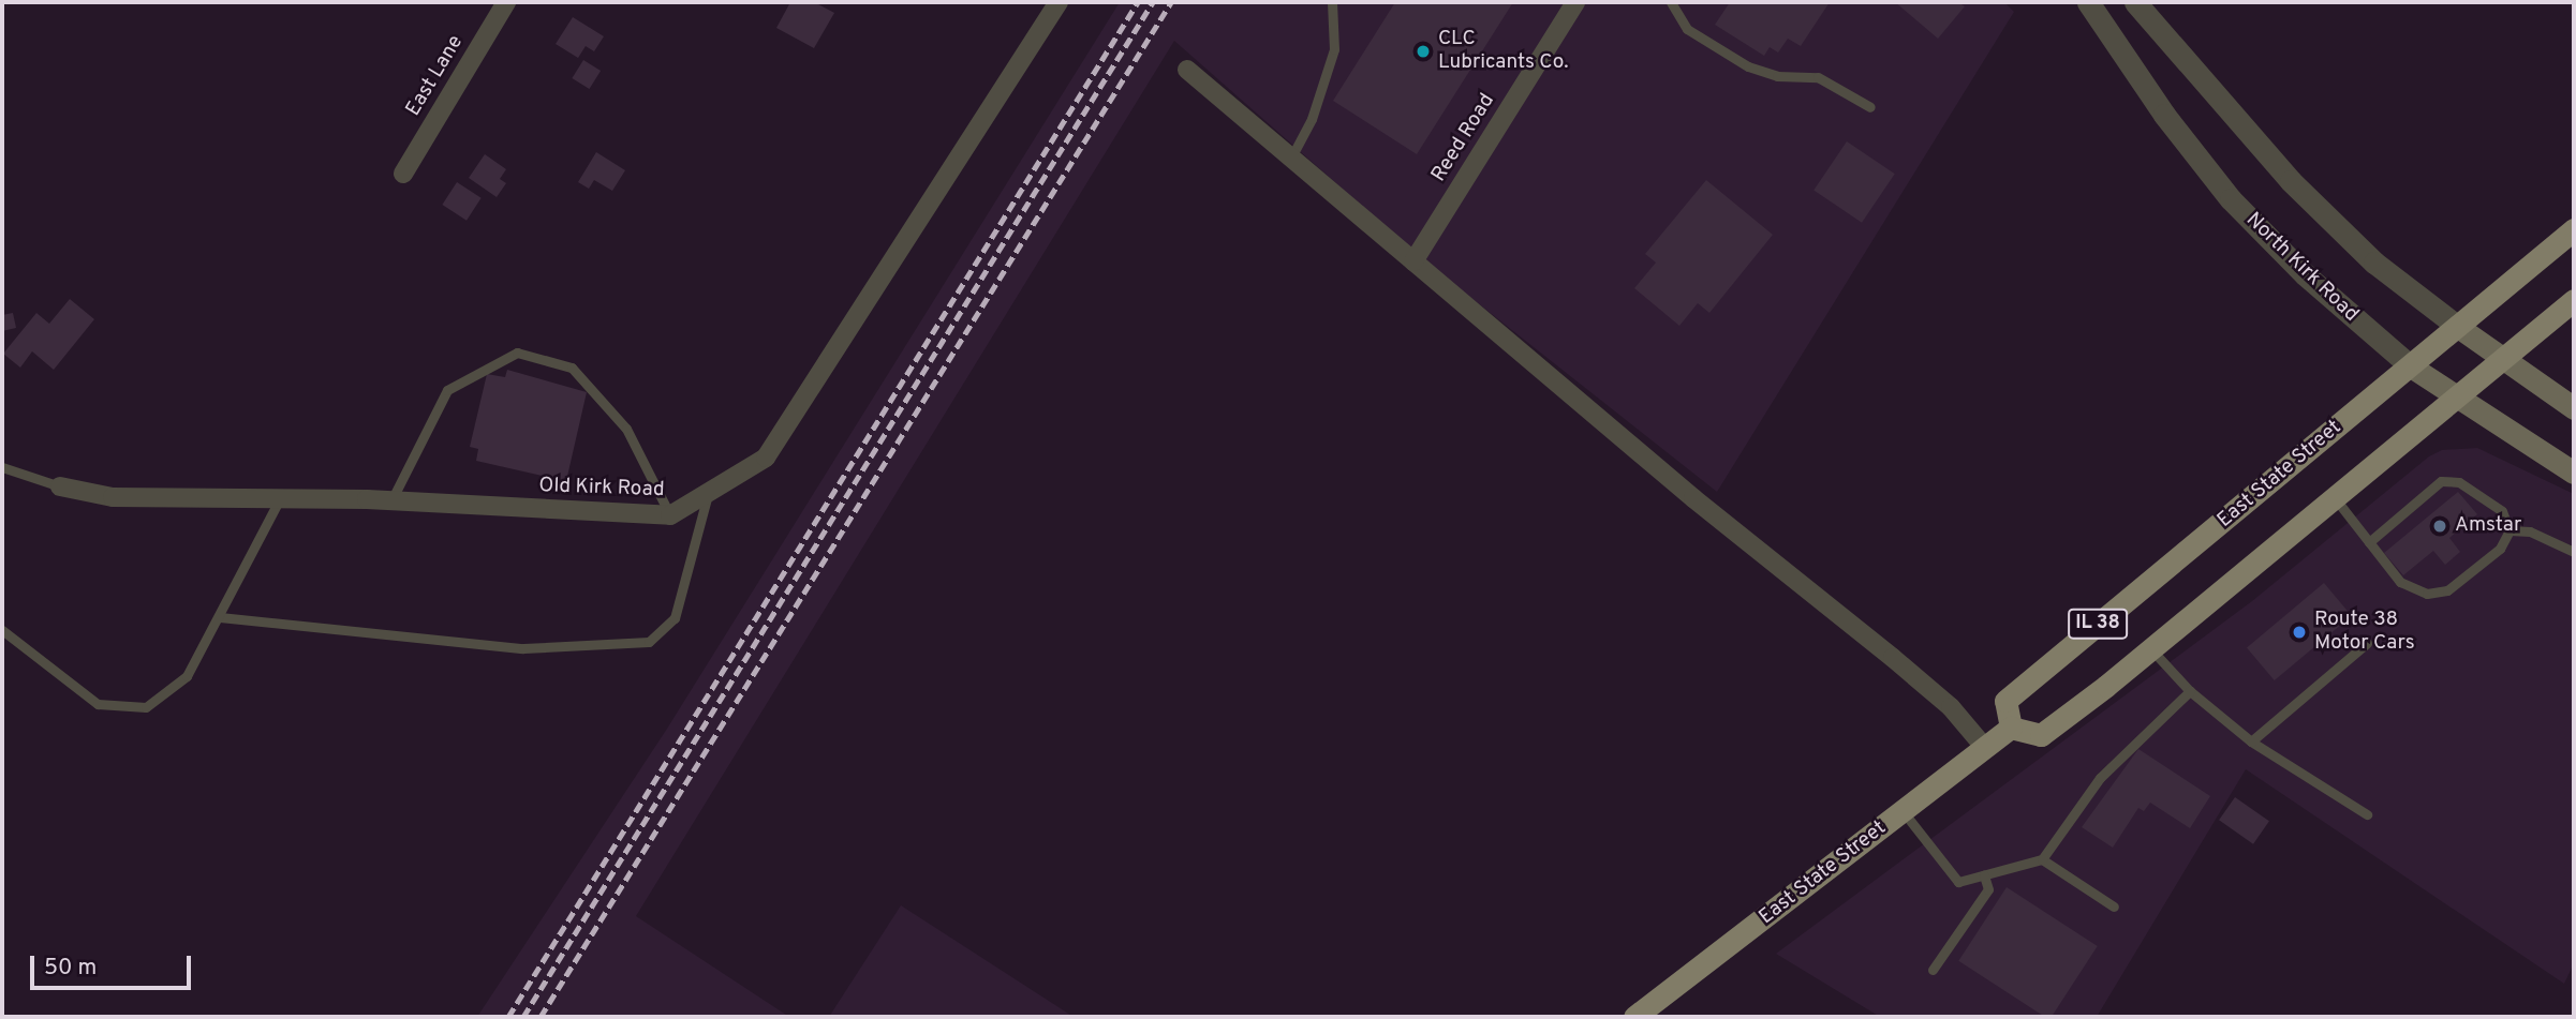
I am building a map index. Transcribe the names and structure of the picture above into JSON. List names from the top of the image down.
{
  "streets": {
    "main road": ["North Kirk Road", "East State Street", "IL 38"],
    "street": ["East Lane", "Reed Road", "Old Kirk Road"]
  },
  "crossings": [
    ["North Kirk Road", "East State Street"],
    ["North Kirk Road", "IL 38"],
    ["East State Street", "IL 38"]
  ],
  "places": ["CLC Lubricants Co.", "Amstar", "Route 38 Motor Cars"],
  "scale_bar": "50 m"
}
